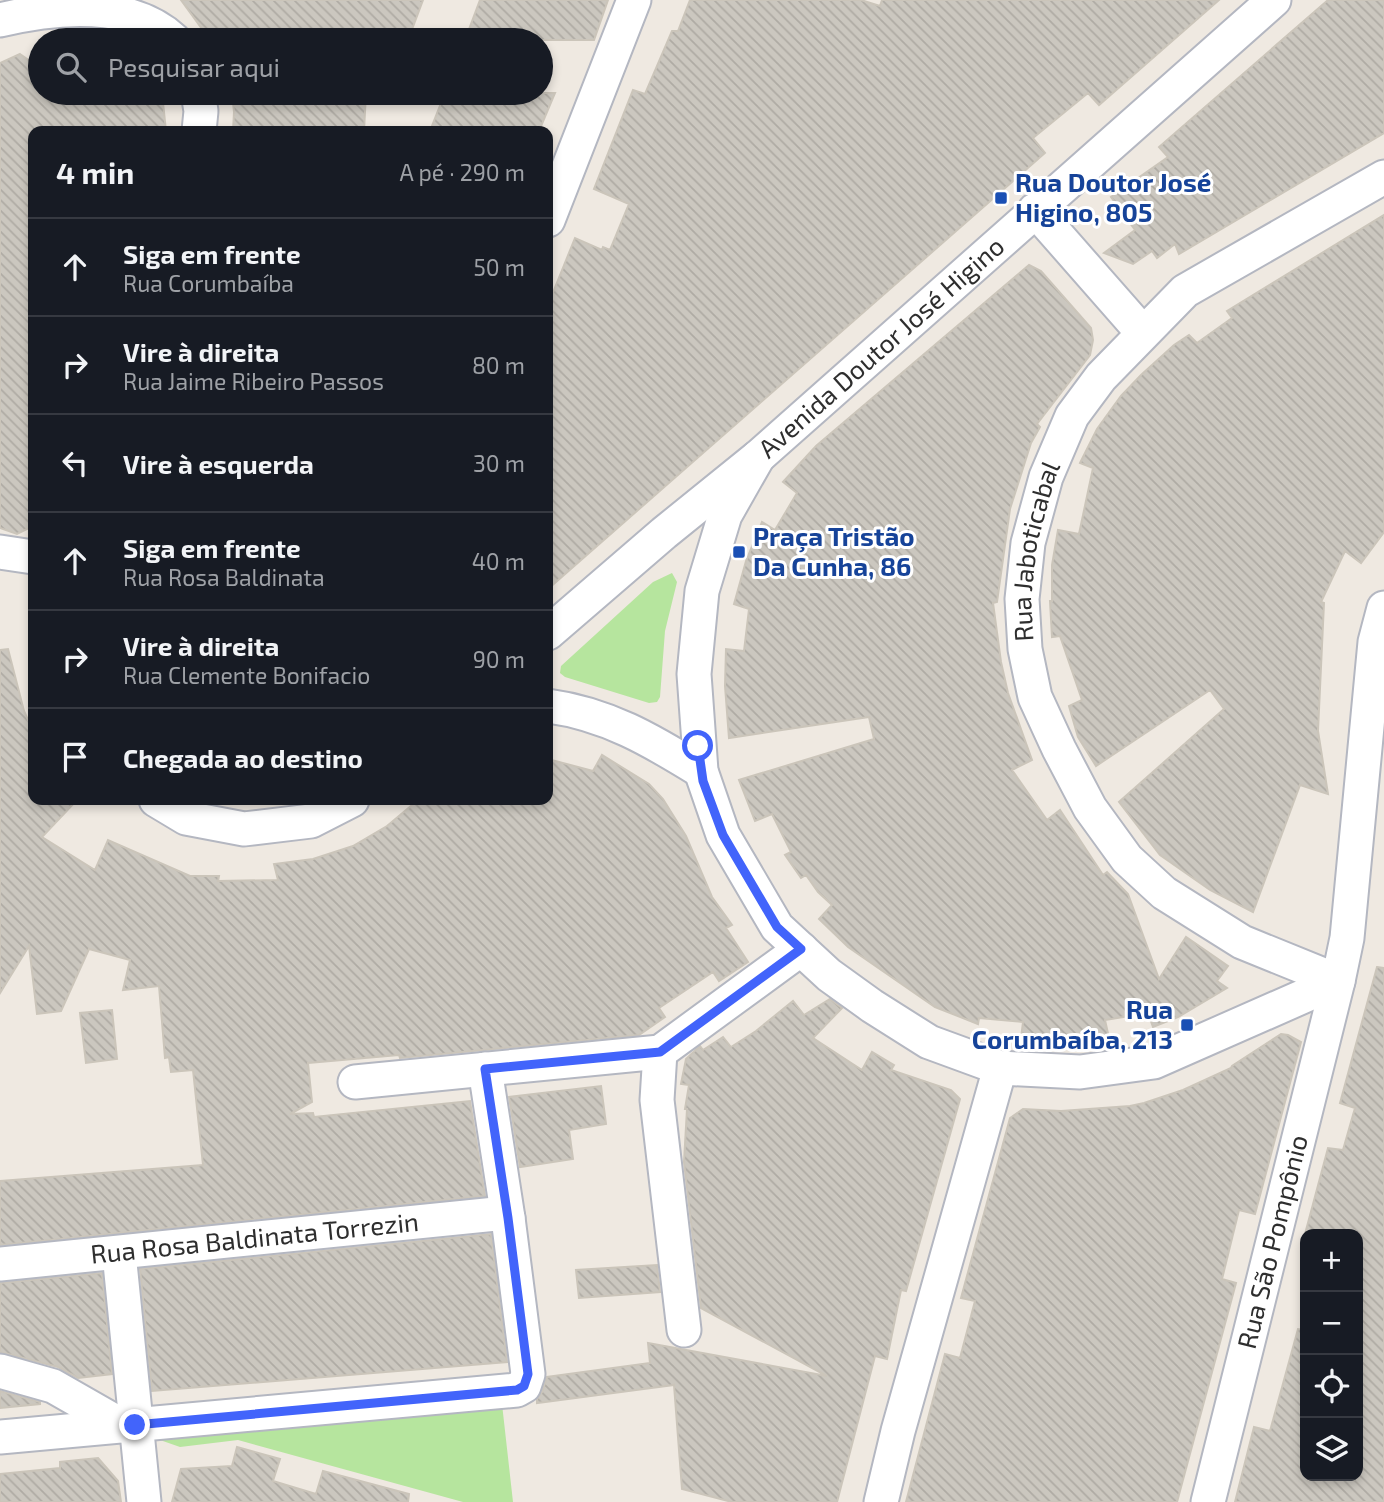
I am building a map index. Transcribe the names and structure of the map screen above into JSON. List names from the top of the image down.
{
  "streets": {
    "street": [
      "Avenida Doutor José Higino",
      "Rua Jaboticabal",
      "Rua Rosa Baldinata Torrezin",
      "Rua São Pompônio"
    ]
  },
  "crossings": [
    ["Rua Jaboticabal", "Rua São Pompônio"]
  ],
  "places": {
    "transit": ["Rua Doutor José Higino, 805", "Praça Tristão Da Cunha, 86", "Rua Corumbaíba, 213"]
  },
  "page": {
    "search": "Pesquisar aqui",
    "heading": ["4 min", "A pé · 290 m"],
    "list": [
      ["Siga em frente", "Rua Corumbaíba", "50 m"],
      ["Vire à direita", "Rua Jaime Ribeiro Passos", "80 m"],
      ["Vire à esquerda", "30 m"],
      ["Siga em frente", "Rua Rosa Baldinata", "40 m"],
      ["Vire à direita", "Rua Clemente Bonifacio", "90 m"],
      "Chegada ao destino"
    ],
    "map_buttons": ["+", "−"]
  }
}
